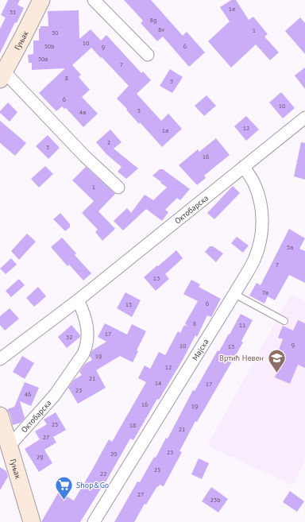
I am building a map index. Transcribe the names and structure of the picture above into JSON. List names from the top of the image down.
{
  "streets": {
    "street": ["Гуњак", "Октобарска", "Мајска"]
  },
  "crossings": [
    ["Гуњак", "Октобарска"],
    ["Октобарска", "Мајска"]
  ],
  "places": {
    "school or university": ["Вртић Невен"],
    "supermarket": ["Shop&Go"]
  },
  "house_numbers": [
    "1e",
    "31",
    "8g",
    "8v",
    "1",
    "30",
    "10",
    "30b",
    "6",
    "9",
    "30a",
    "7",
    "8",
    "3",
    "6",
    "10",
    "5",
    "4a",
    "12",
    "1a",
    "2",
    "3",
    "16",
    "1",
    "5a",
    "7",
    "13",
    "7a",
    "6",
    "15",
    "8",
    "11",
    "17",
    "32",
    "9",
    "10",
    "13",
    "19",
    "12",
    "21",
    "14",
    "17",
    "23",
    "46",
    "16",
    "19",
    "25",
    "18",
    "21",
    "27",
    "23",
    "20",
    "29",
    "25",
    "22",
    "27",
    "23b"
  ]
}
